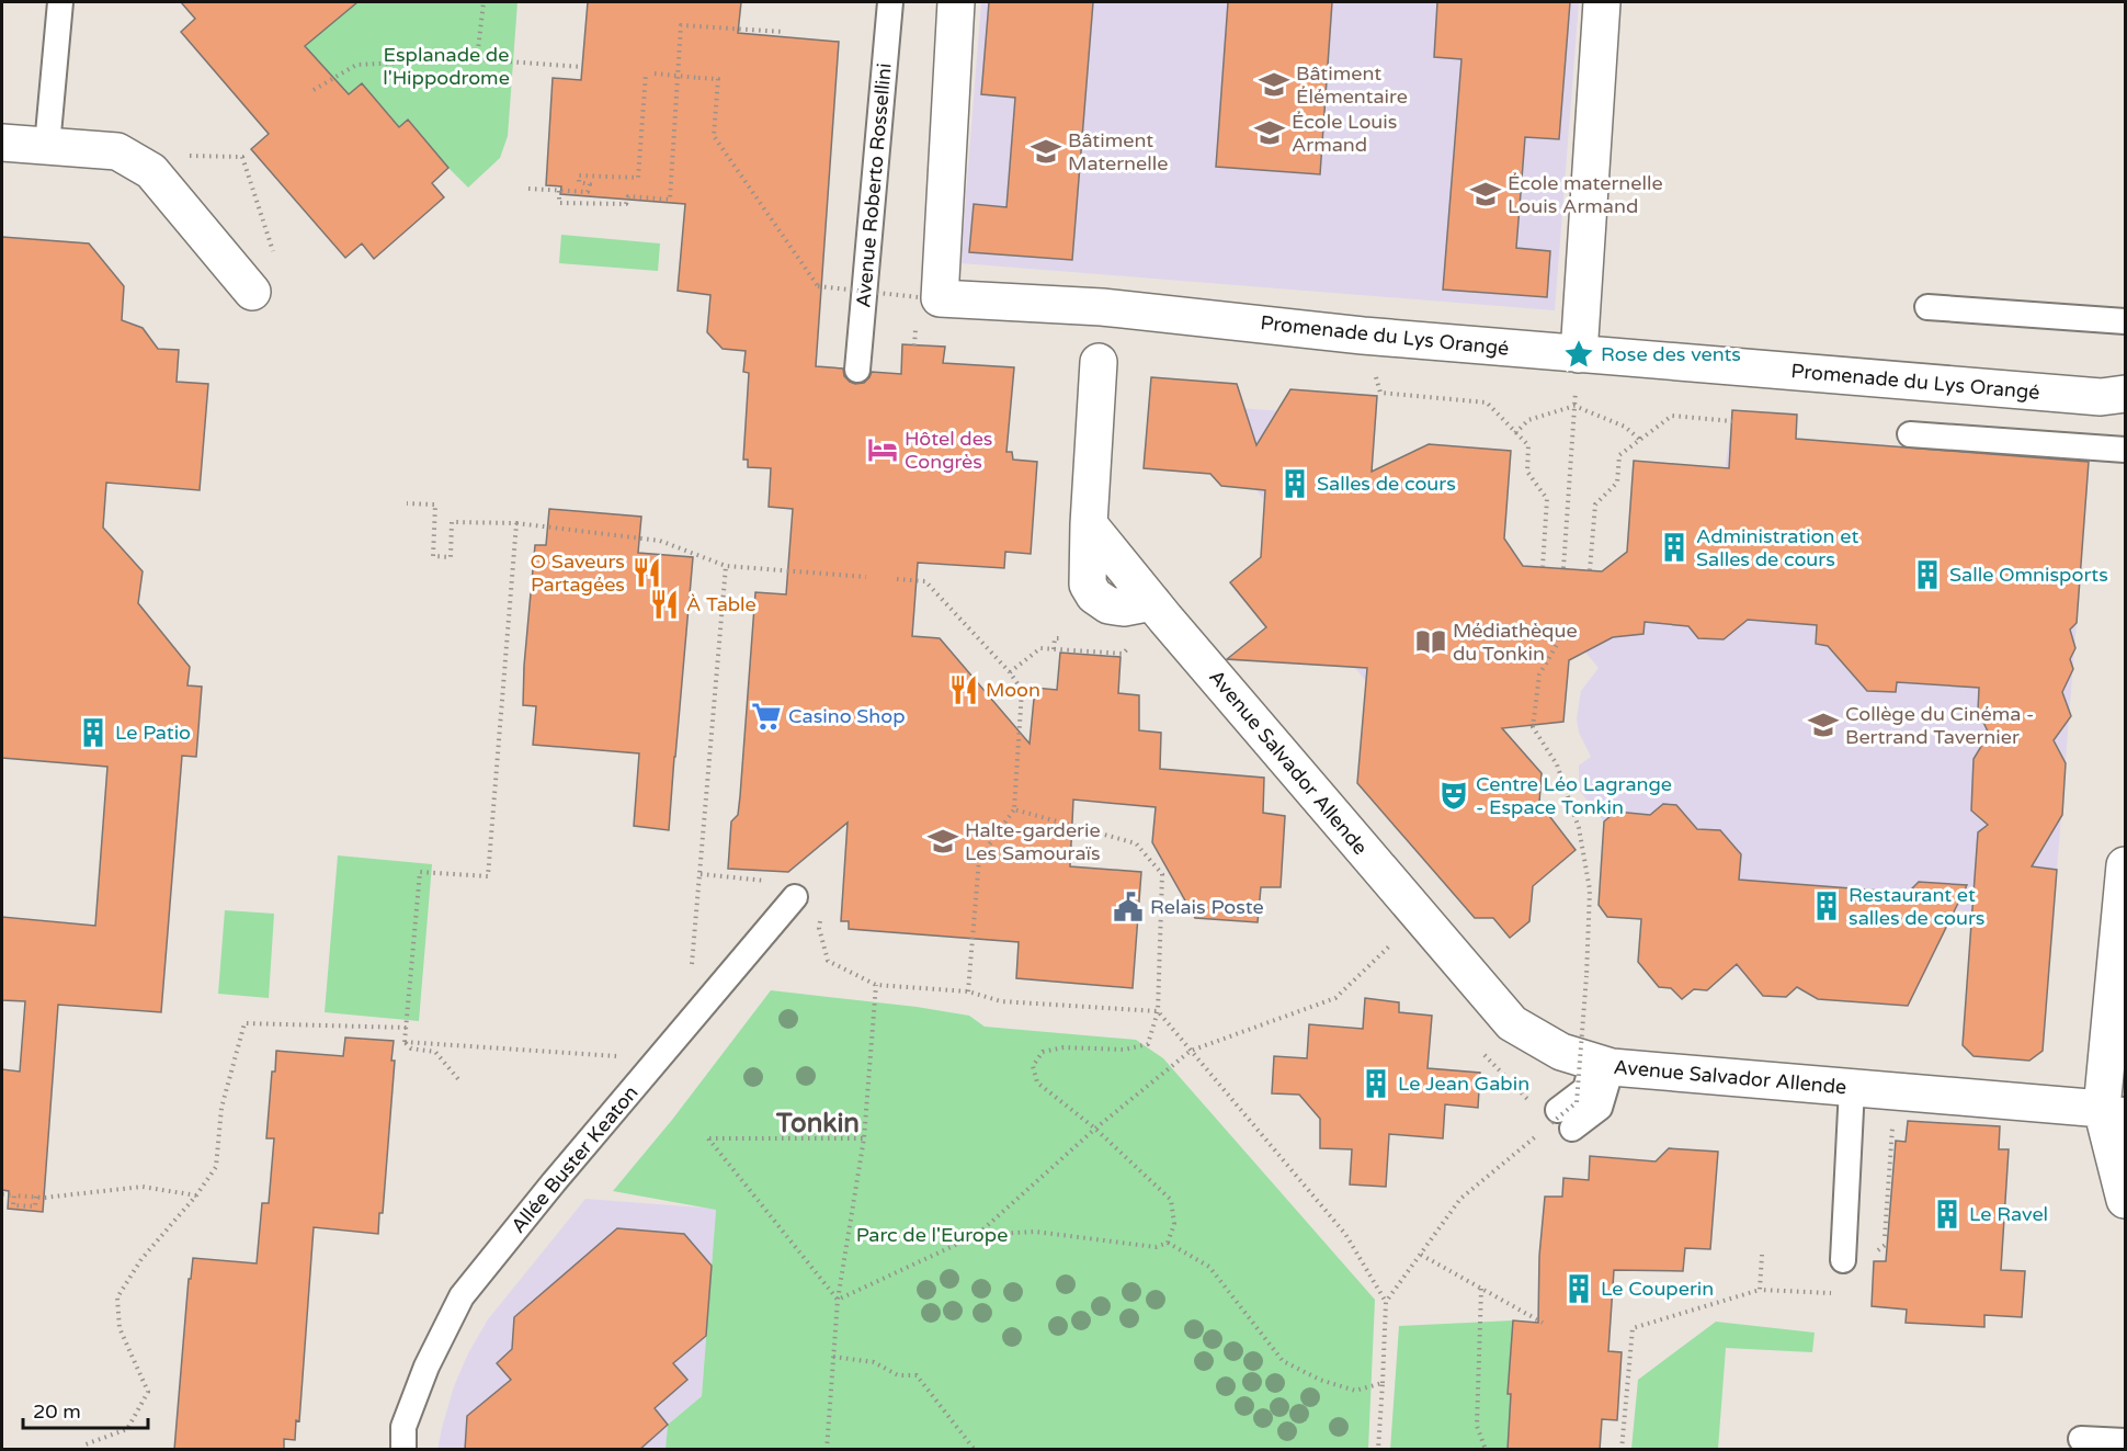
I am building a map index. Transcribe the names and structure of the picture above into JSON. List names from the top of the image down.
{
  "streets": {
    "street": ["Promenade du Lys Orangé", "Avenue Salvador Allende"],
    "lane": ["Avenue Roberto Rossellini", "Allée Buster Keaton"]
  },
  "districts": ["Tonkin"],
  "parks": ["Esplanade de l'Hippodrome", "Parc de l'Europe"],
  "places": {
    "school or university": [
      "Bâtiment Élémentaire",
      "École Louis Armand",
      "Bâtiment Maternelle",
      "École maternelle Louis Armand",
      "Collège du Cinéma - Bertrand Tavernier",
      "Halte-garderie Les Samouraïs"
    ],
    "place": ["Rose des vents"],
    "hotel": ["Hôtel des Congrès"],
    "building": [
      "Salles de cours",
      "Administration et Salles de cours",
      "Salle Omnisports",
      "Le Patio",
      "Restaurant et salles de cours",
      "Le Jean Gabin",
      "Le Ravel",
      "Le Couperin"
    ],
    "restaurant": ["O Saveurs Partagées", "À Table", "Moon"],
    "library": ["Médiathèque du Tonkin"],
    "supermarket": ["Casino Shop"],
    "theatre": ["Centre Léo Lagrange - Espace Tonkin"],
    "public building": ["Relais Poste"]
  },
  "scale_bar": "20 m"
}
